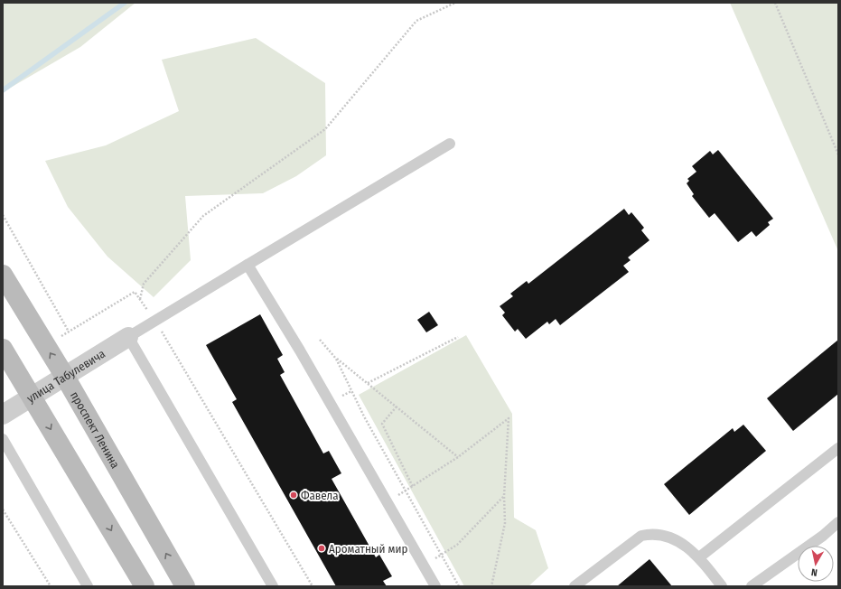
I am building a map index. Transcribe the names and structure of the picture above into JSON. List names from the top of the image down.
{
  "streets": {
    "street": ["улица Табулевича", "проспект Ленина"]
  },
  "crossings": [
    ["улица Табулевича", "проспект Ленина"]
  ],
  "places": ["Фавела", "Ароматный мир"],
  "north": "bottom"
}
